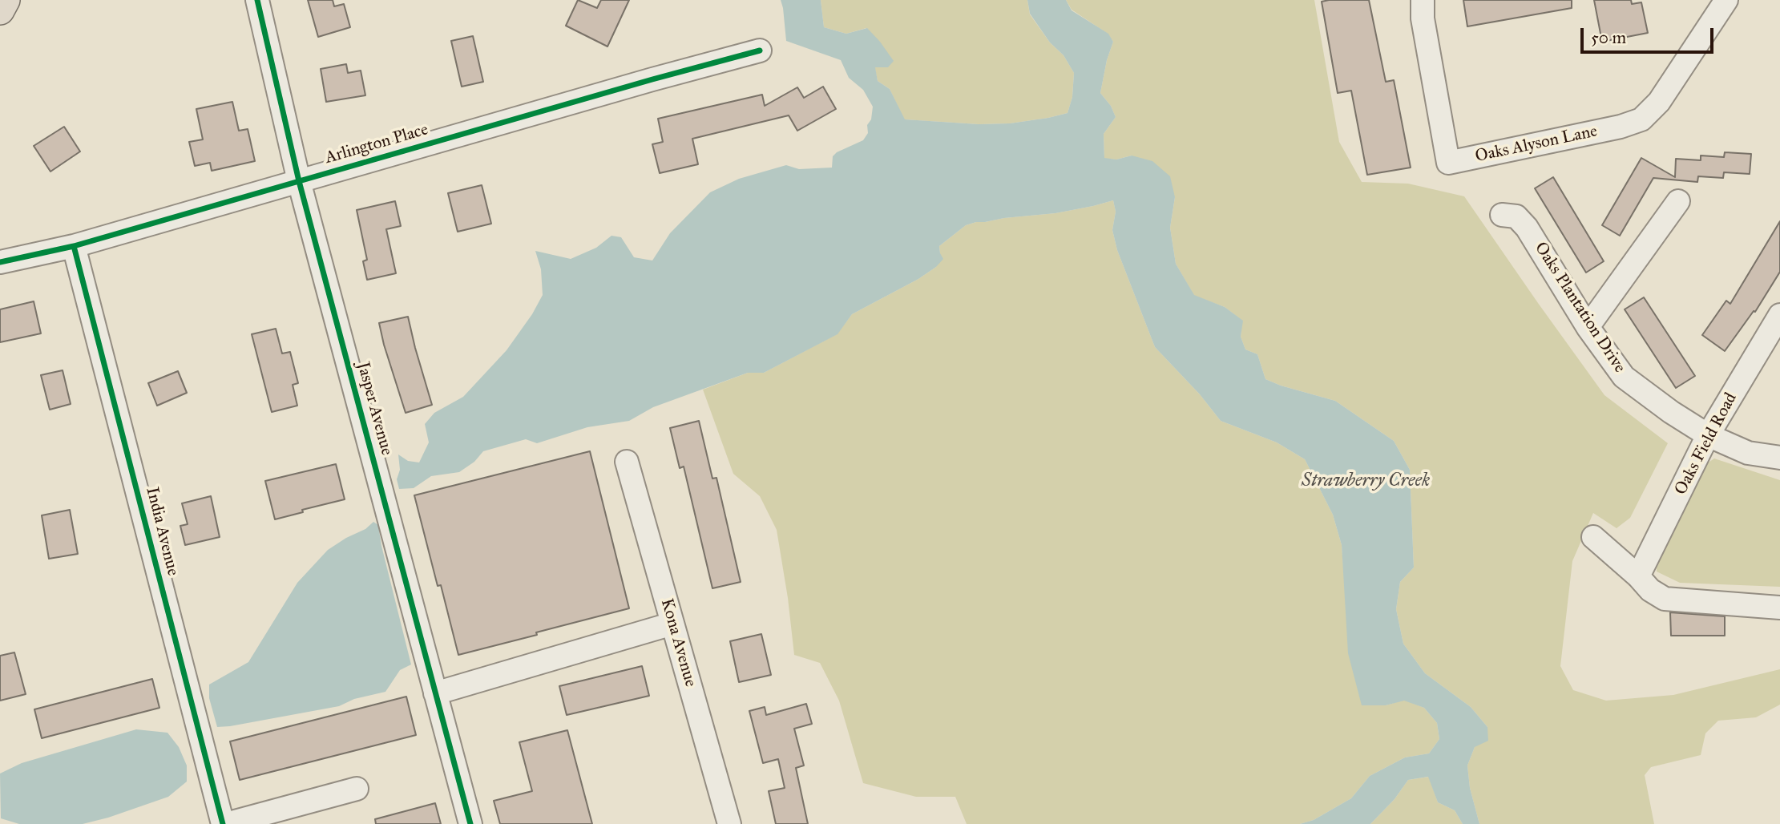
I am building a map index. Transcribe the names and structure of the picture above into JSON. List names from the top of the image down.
{
  "streets": {
    "street": [
      "Arlington Place",
      "Oaks Alyson Lane",
      "Oaks Plantation Drive",
      "Jasper Avenue",
      "Oaks Field Road",
      "India Avenue",
      "Kona Avenue"
    ]
  },
  "crossings": [
    ["Arlington Place", "Jasper Avenue"],
    ["Arlington Place", "India Avenue"],
    ["Oaks Plantation Drive", "Oaks Field Road"]
  ],
  "water": ["Strawberry Creek"],
  "scale_bar": "50 m"
}
